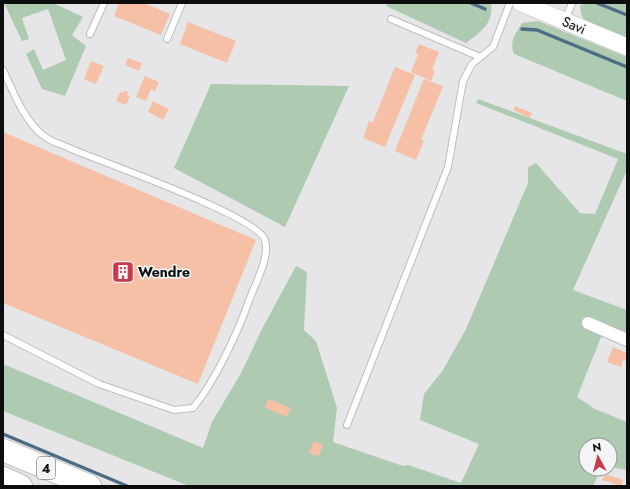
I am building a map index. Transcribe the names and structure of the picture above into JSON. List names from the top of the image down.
{
  "streets": {
    "highway": ["4"],
    "street": ["Savi"]
  },
  "places": {
    "building": ["Wendre"]
  },
  "north": "top"
}
